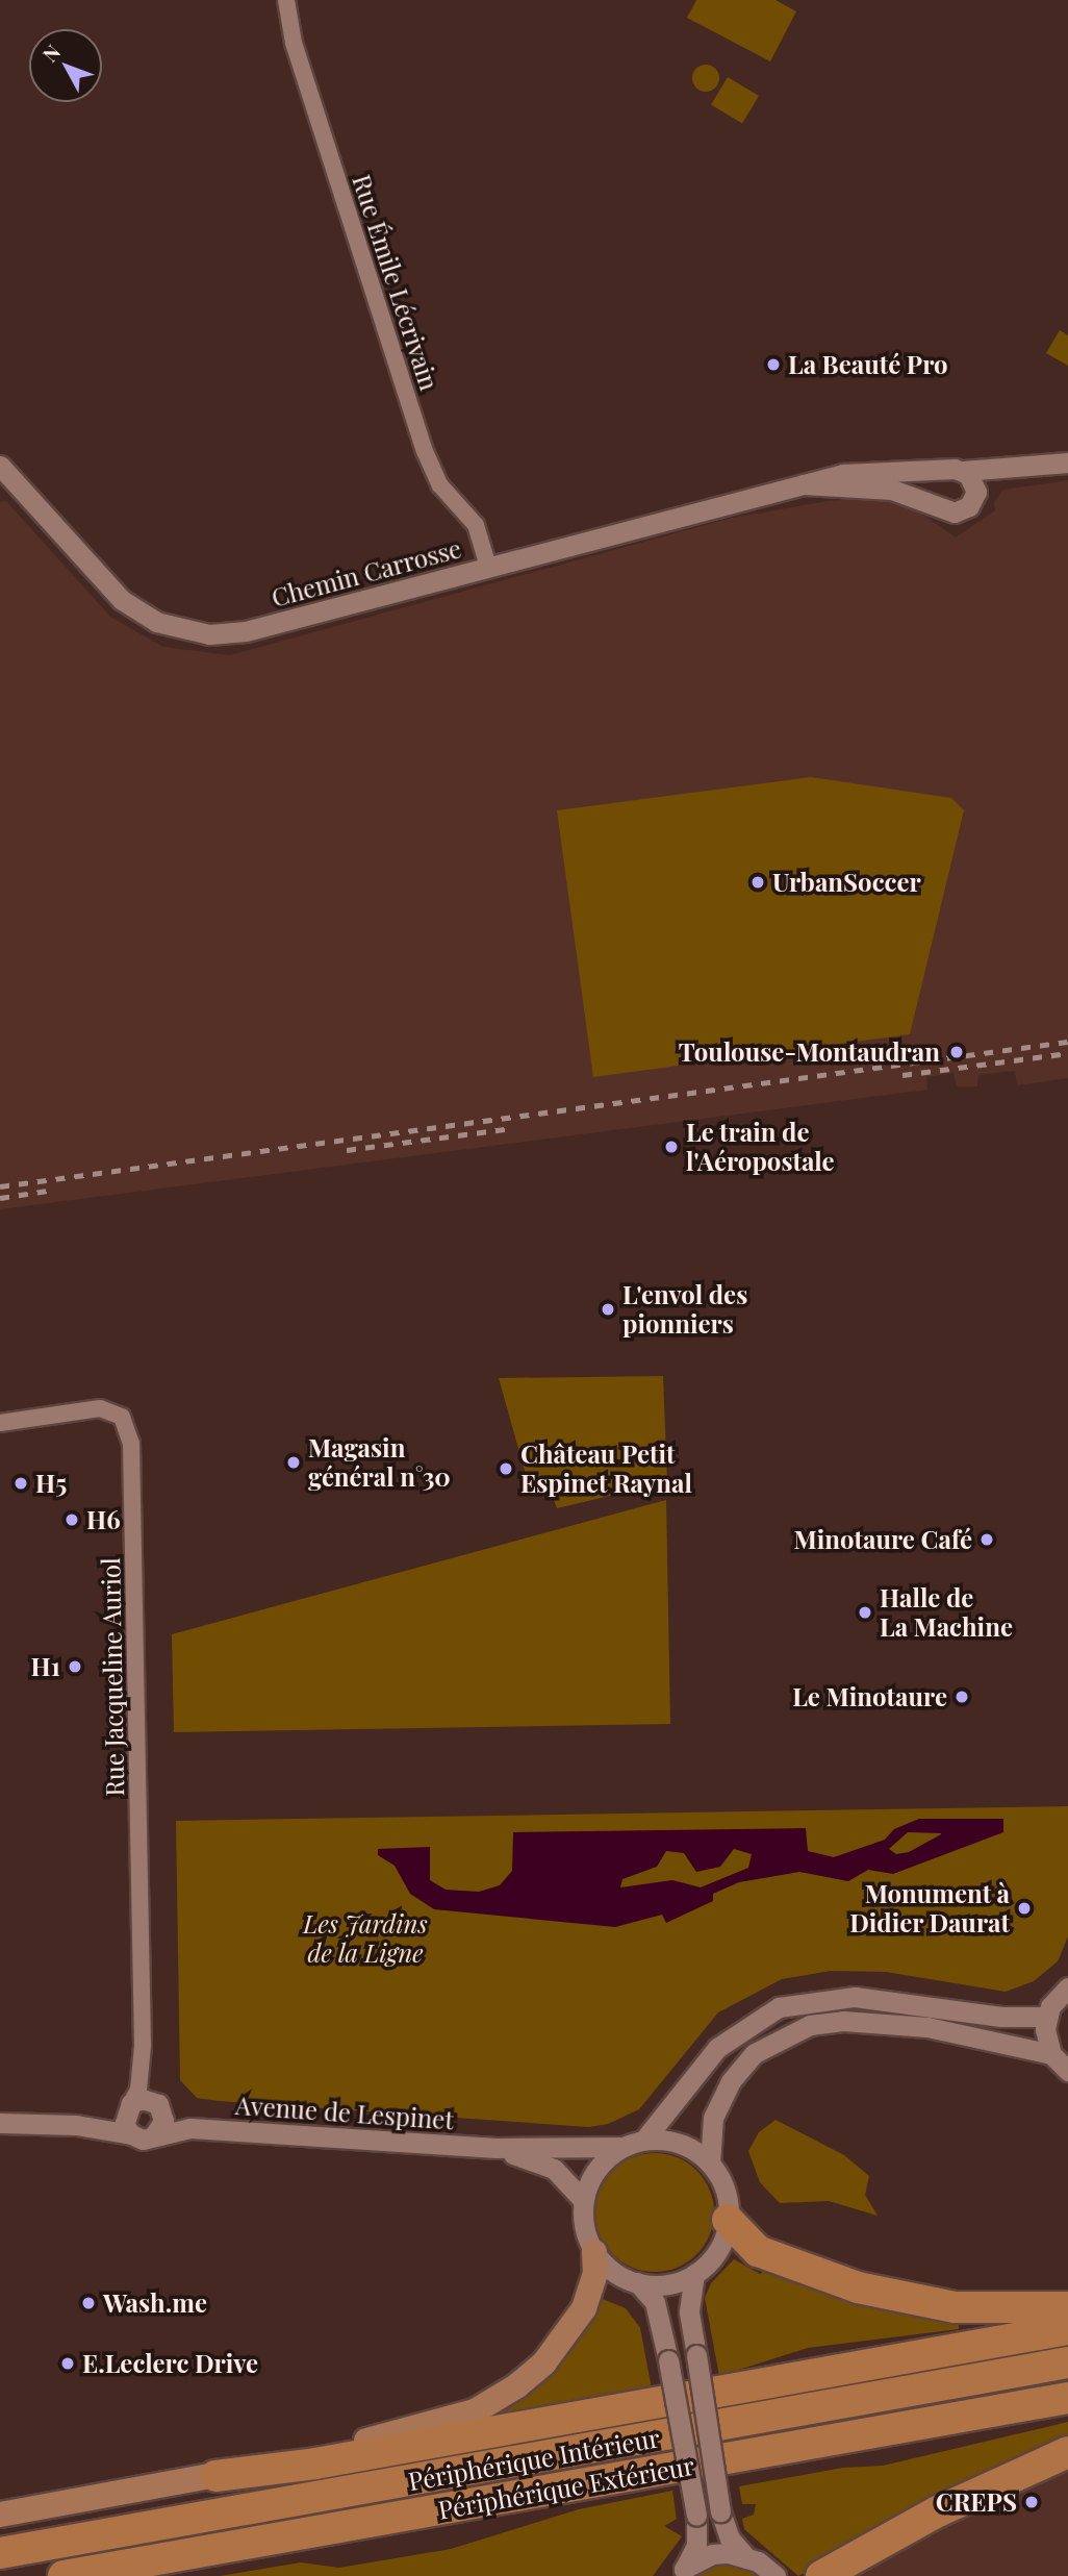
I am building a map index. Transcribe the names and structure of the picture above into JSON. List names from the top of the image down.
{
  "streets": {
    "highway": ["Périphérique Intérieur", "Périphérique Extérieur"],
    "street": [
      "Rue Émile Lécrivain",
      "Chemin Carrosse",
      "Rue Jacqueline Auriol",
      "Avenue de Lespinet"
    ]
  },
  "crossings": [
    ["Rue Émile Lécrivain", "Chemin Carrosse"],
    ["Rue Jacqueline Auriol", "Avenue de Lespinet"]
  ],
  "parks": ["Les Jardins de la Ligne"],
  "places": [
    "La Beauté Pro",
    "UrbanSoccer",
    "Toulouse-Montaudran",
    "Le train de l'Aéropostale",
    "L'envol des pionniers",
    "Magasin général n°30",
    "Château Petit Espinet Raynal",
    "H5",
    "H6",
    "Minotaure Café",
    "Halle de La Machine",
    "H1",
    "Le Minotaure",
    "Monument à Didier Daurat",
    "Wash.me",
    "E.Leclerc Drive",
    "CREPS"
  ],
  "north": "top left"
}
